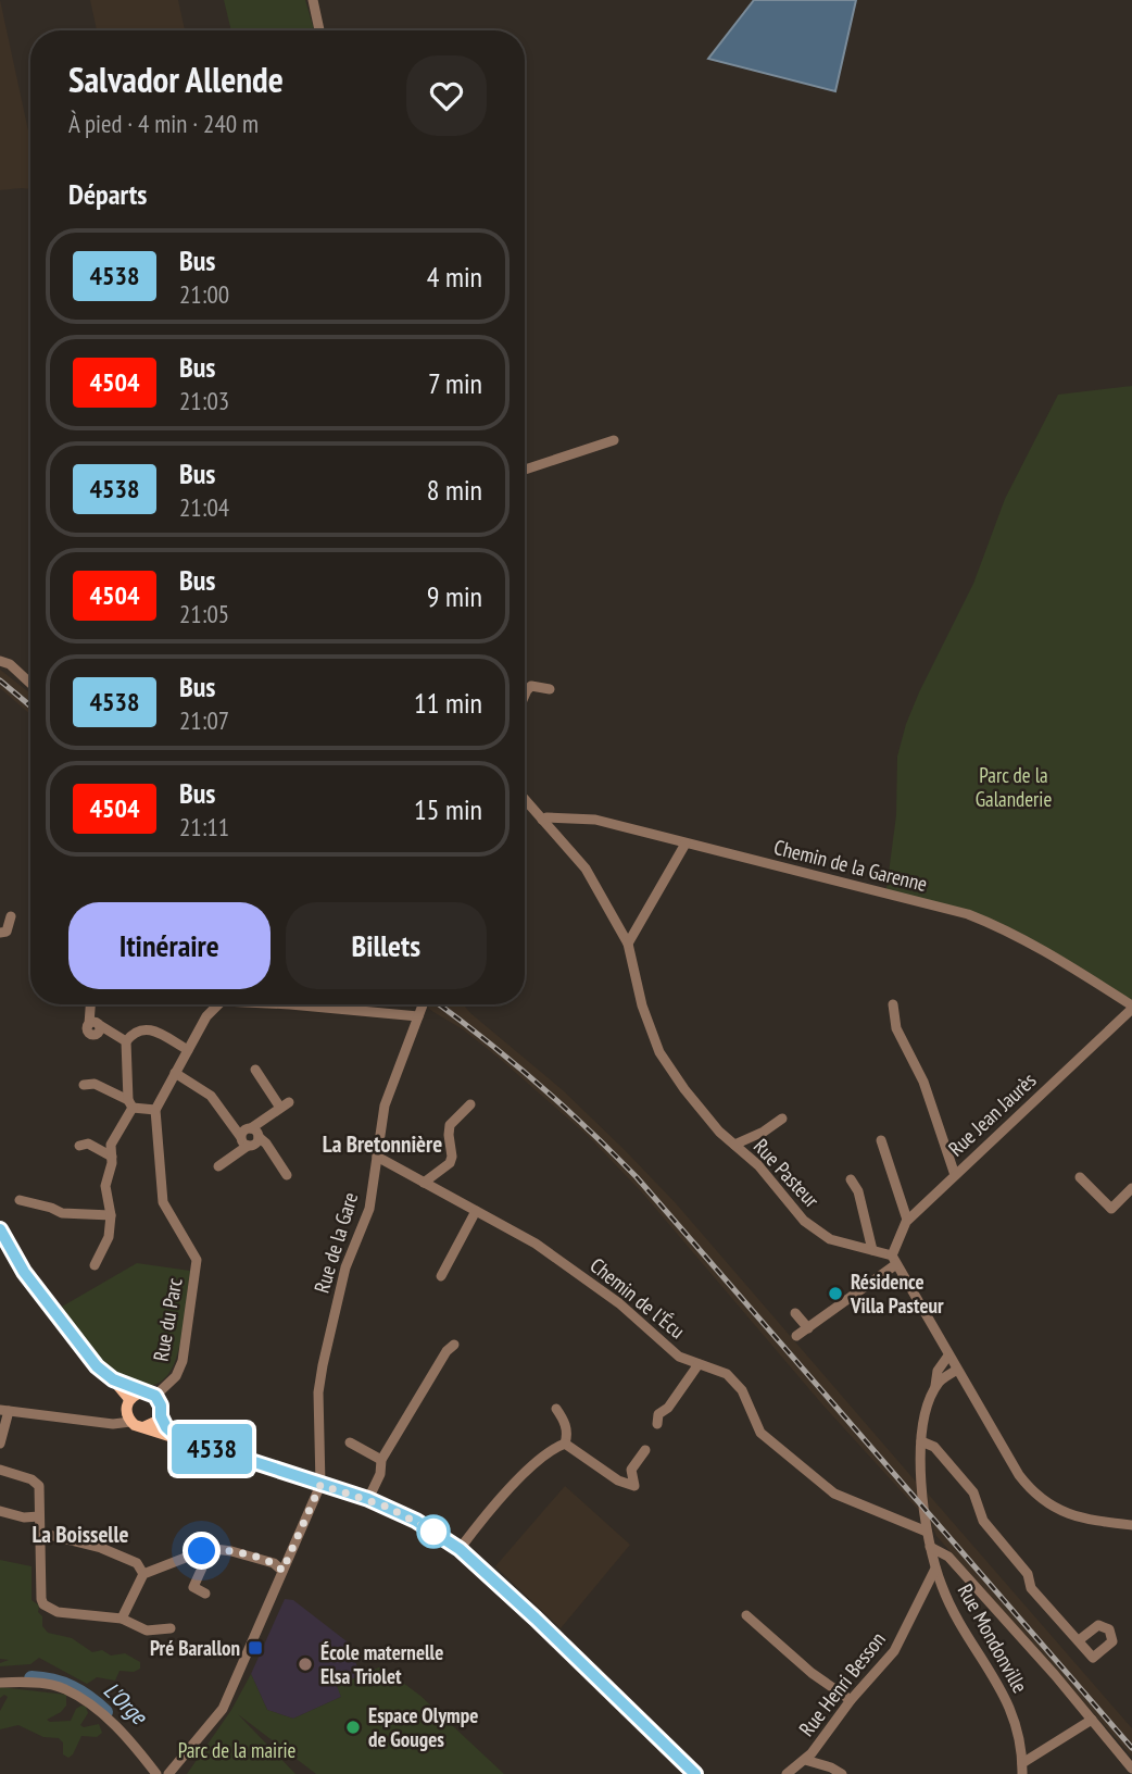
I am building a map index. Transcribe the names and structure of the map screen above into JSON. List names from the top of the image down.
{
  "streets": {
    "street": [
      "Chemin de la Garenne",
      "Rue Jean Jaurès",
      "Rue Pasteur",
      "Rue de la Gare",
      "Chemin de l'Écu",
      "Rue du Parc",
      "Rue Mondonville",
      "Rue Henri Besson"
    ]
  },
  "crossings": [
    ["Chemin de la Garenne", "Rue Jean Jaurès"],
    ["Chemin de la Garenne", "Rue Pasteur"],
    ["Rue Jean Jaurès", "Rue Pasteur"],
    ["Rue de la Gare", "Chemin de l'Écu"],
    ["Chemin de l'Écu", "Rue Mondonville"],
    ["Rue Mondonville", "Rue Henri Besson"]
  ],
  "districts": ["La Bretonnière", "La Boisselle"],
  "water": ["L'Orge"],
  "parks": ["Parc de la Galanderie", "Parc de la mairie"],
  "places": {
    "other": ["Résidence Villa Pasteur", "École maternelle Elsa Triolet", "Espace Olympe de Gouges"],
    "transit": ["Pré Barallon"]
  },
  "lines": ["bus line 4538"],
  "page": {
    "on_map": "4538",
    "heading": [
      ["Salvador Allende", "À pied · 4 min · 240 m"],
      "Départs"
    ],
    "list": [
      {
        "mark": "4538",
        "name": "Bus",
        "note": "21:00",
        "value": "4 min"
      },
      {
        "mark": "4504",
        "name": "Bus",
        "note": "21:03",
        "value": "7 min"
      },
      {
        "mark": "4538",
        "name": "Bus",
        "note": "21:04",
        "value": "8 min"
      },
      {
        "mark": "4504",
        "name": "Bus",
        "note": "21:05",
        "value": "9 min"
      },
      {
        "mark": "4538",
        "name": "Bus",
        "note": "21:07",
        "value": "11 min"
      },
      {
        "mark": "4504",
        "name": "Bus",
        "note": "21:11",
        "value": "15 min"
      }
    ],
    "buttons": ["Itinéraire", "Billets"]
  }
}
